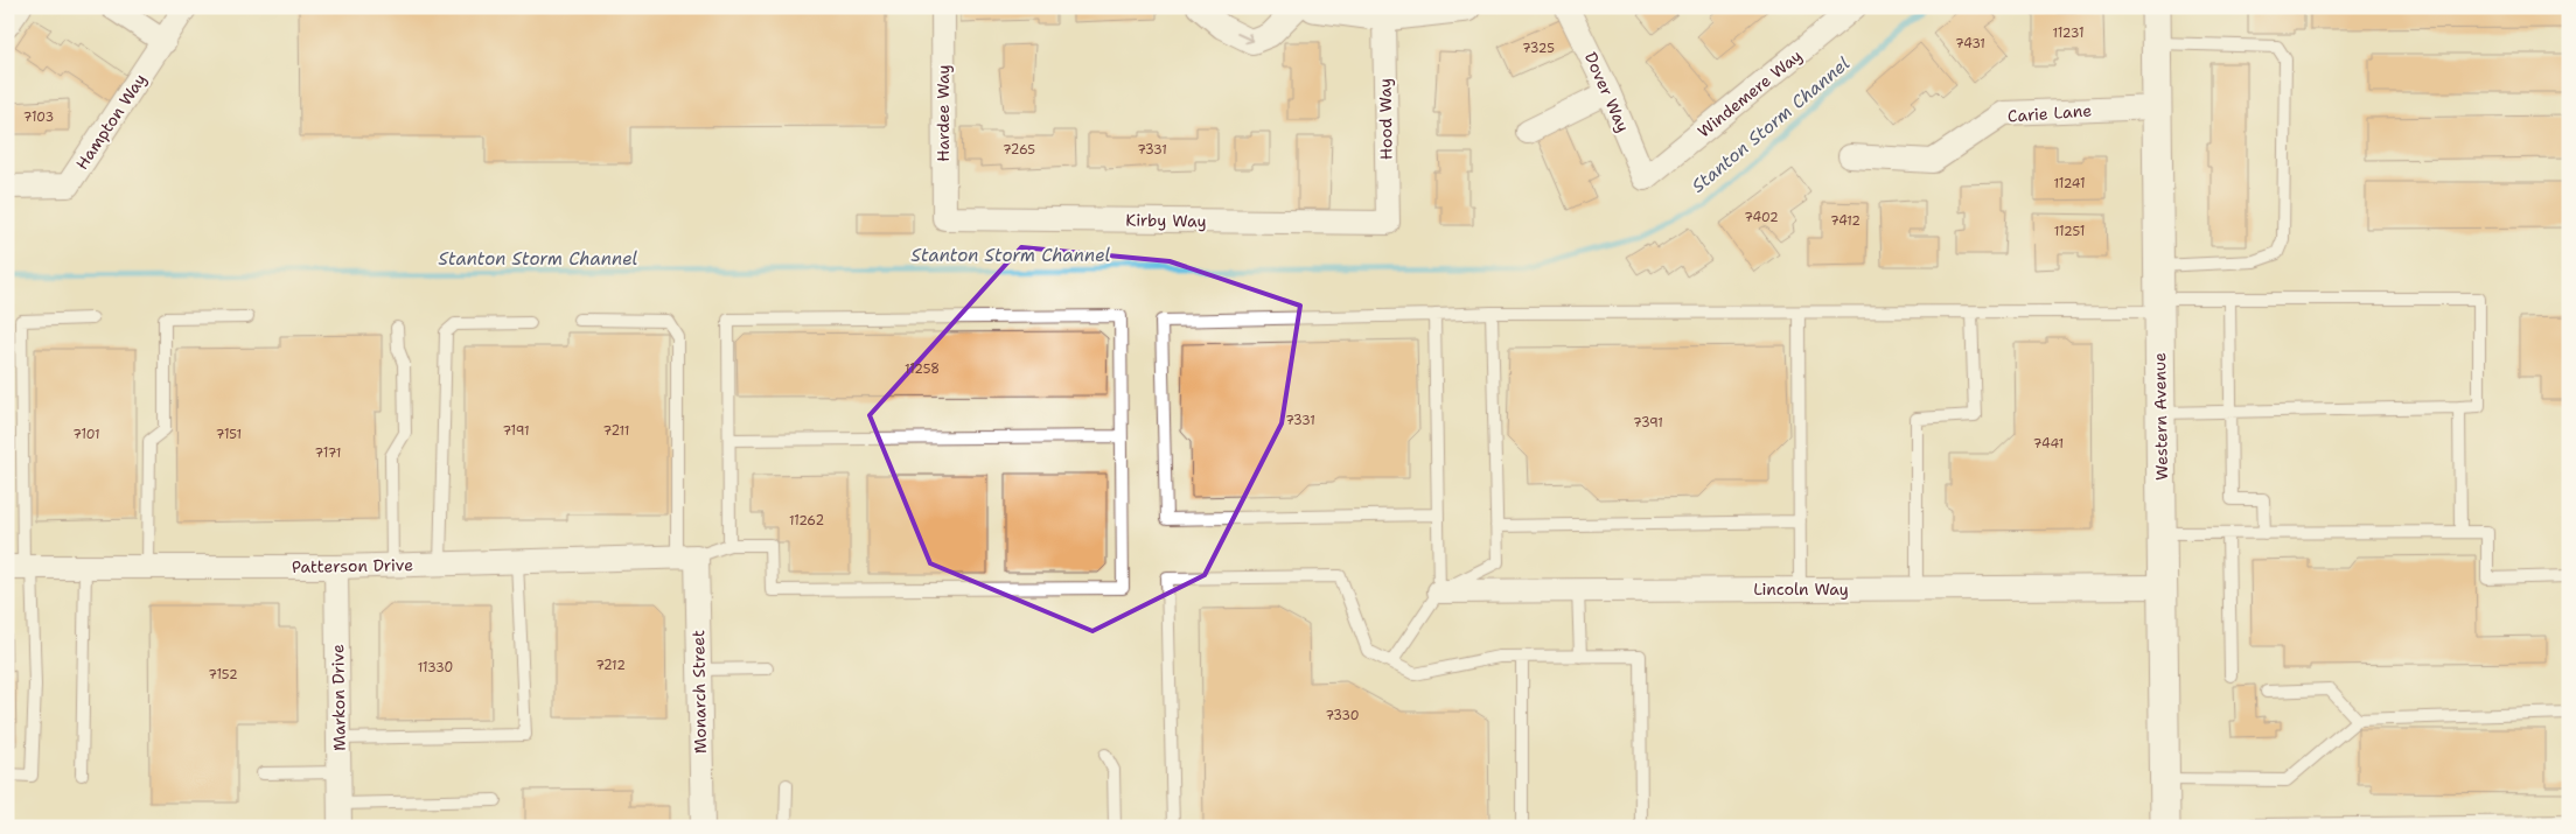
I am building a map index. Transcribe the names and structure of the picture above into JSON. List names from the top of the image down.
{
  "streets": {
    "street": [
      "Dover Way",
      "Windemere Way",
      "Hardee Way",
      "Carie Lane",
      "Hood Way",
      "Hampton Way",
      "Kirby Way",
      "Western Avenue",
      "Patterson Drive",
      "Lincoln Way",
      "Monarch Street",
      "Markon Drive"
    ]
  },
  "crossings": [
    ["Dover Way", "Windemere Way"],
    ["Hardee Way", "Kirby Way"],
    ["Carie Lane", "Western Avenue"],
    ["Hood Way", "Kirby Way"],
    ["Western Avenue", "Lincoln Way"],
    ["Patterson Drive", "Monarch Street"],
    ["Patterson Drive", "Markon Drive"]
  ],
  "water": ["Stanton Storm Channel"],
  "house_numbers": [
    "11231",
    "7431",
    "7325",
    "7103",
    "7265",
    "7331",
    "11241",
    "7402",
    "7412",
    "11251",
    "11258",
    "7331",
    "7391",
    "7191",
    "7211",
    "7101",
    "7151",
    "7441",
    "7171",
    "11262",
    "7212",
    "11330",
    "7152",
    "7330"
  ]
}
